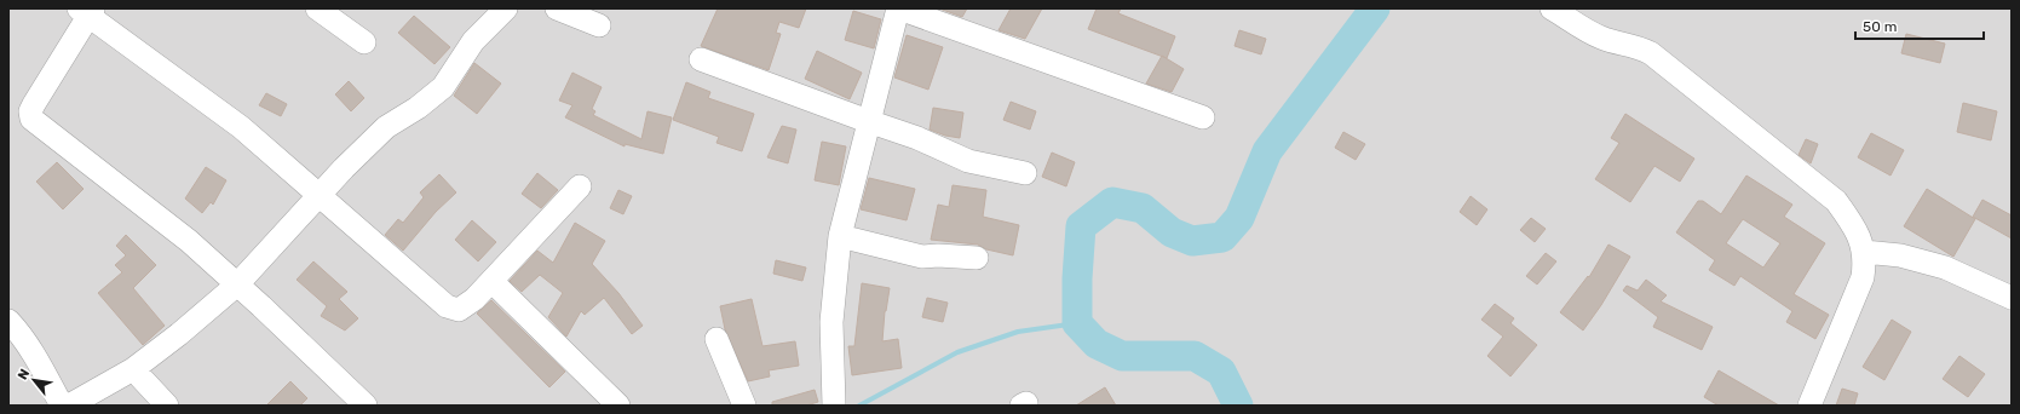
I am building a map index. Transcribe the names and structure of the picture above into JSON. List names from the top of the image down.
{
  "scale_bar": "50 m",
  "north": "top left"
}
